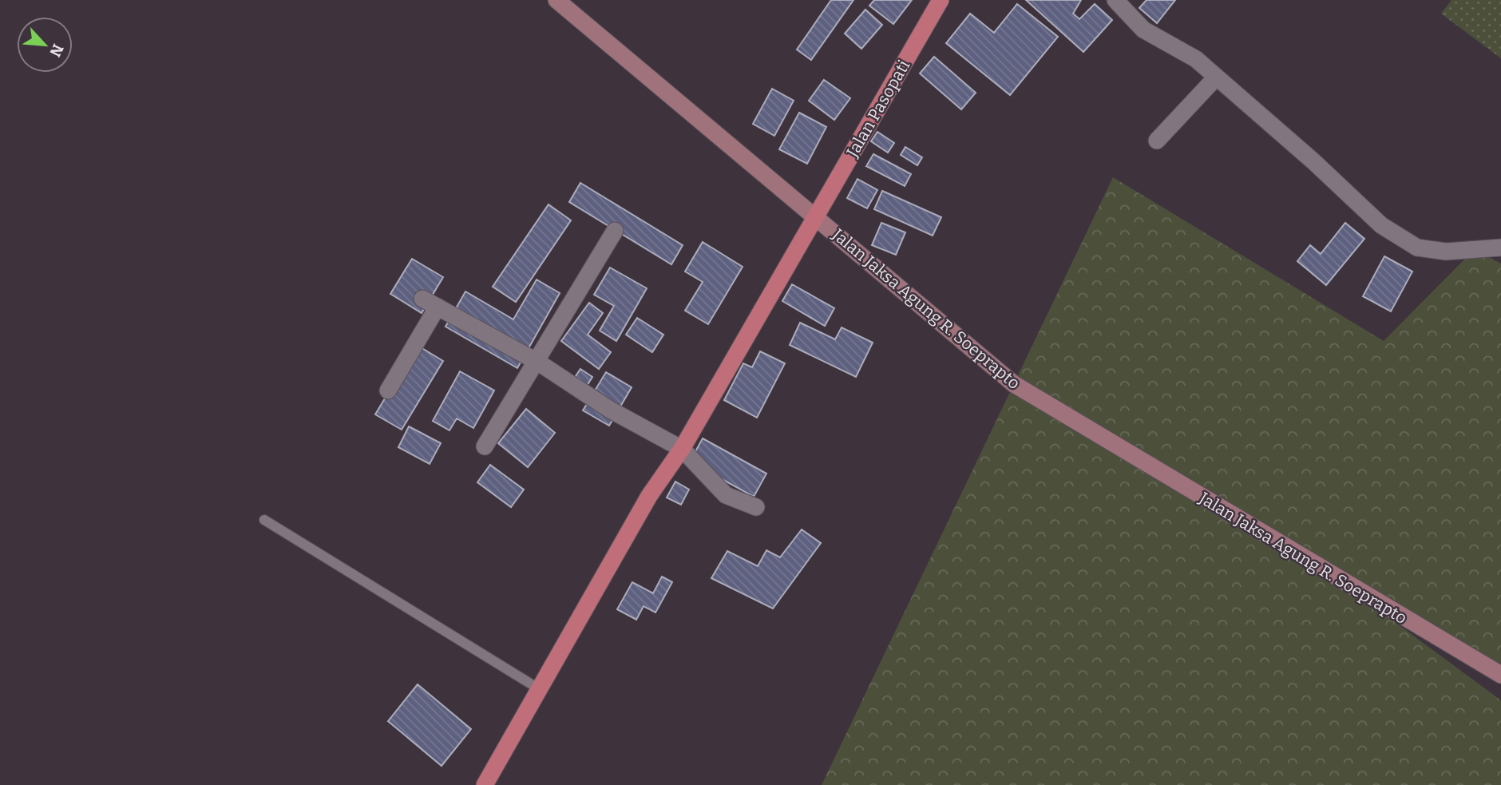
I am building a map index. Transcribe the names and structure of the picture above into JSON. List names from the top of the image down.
{
  "streets": {
    "main road": ["Jalan Pasopati"],
    "street": ["Jalan Jaksa Agung R. Soeprapto"]
  },
  "crossings": [
    ["Jalan Pasopati", "Jalan Jaksa Agung R. Soeprapto"]
  ],
  "north": "bottom right"
}
